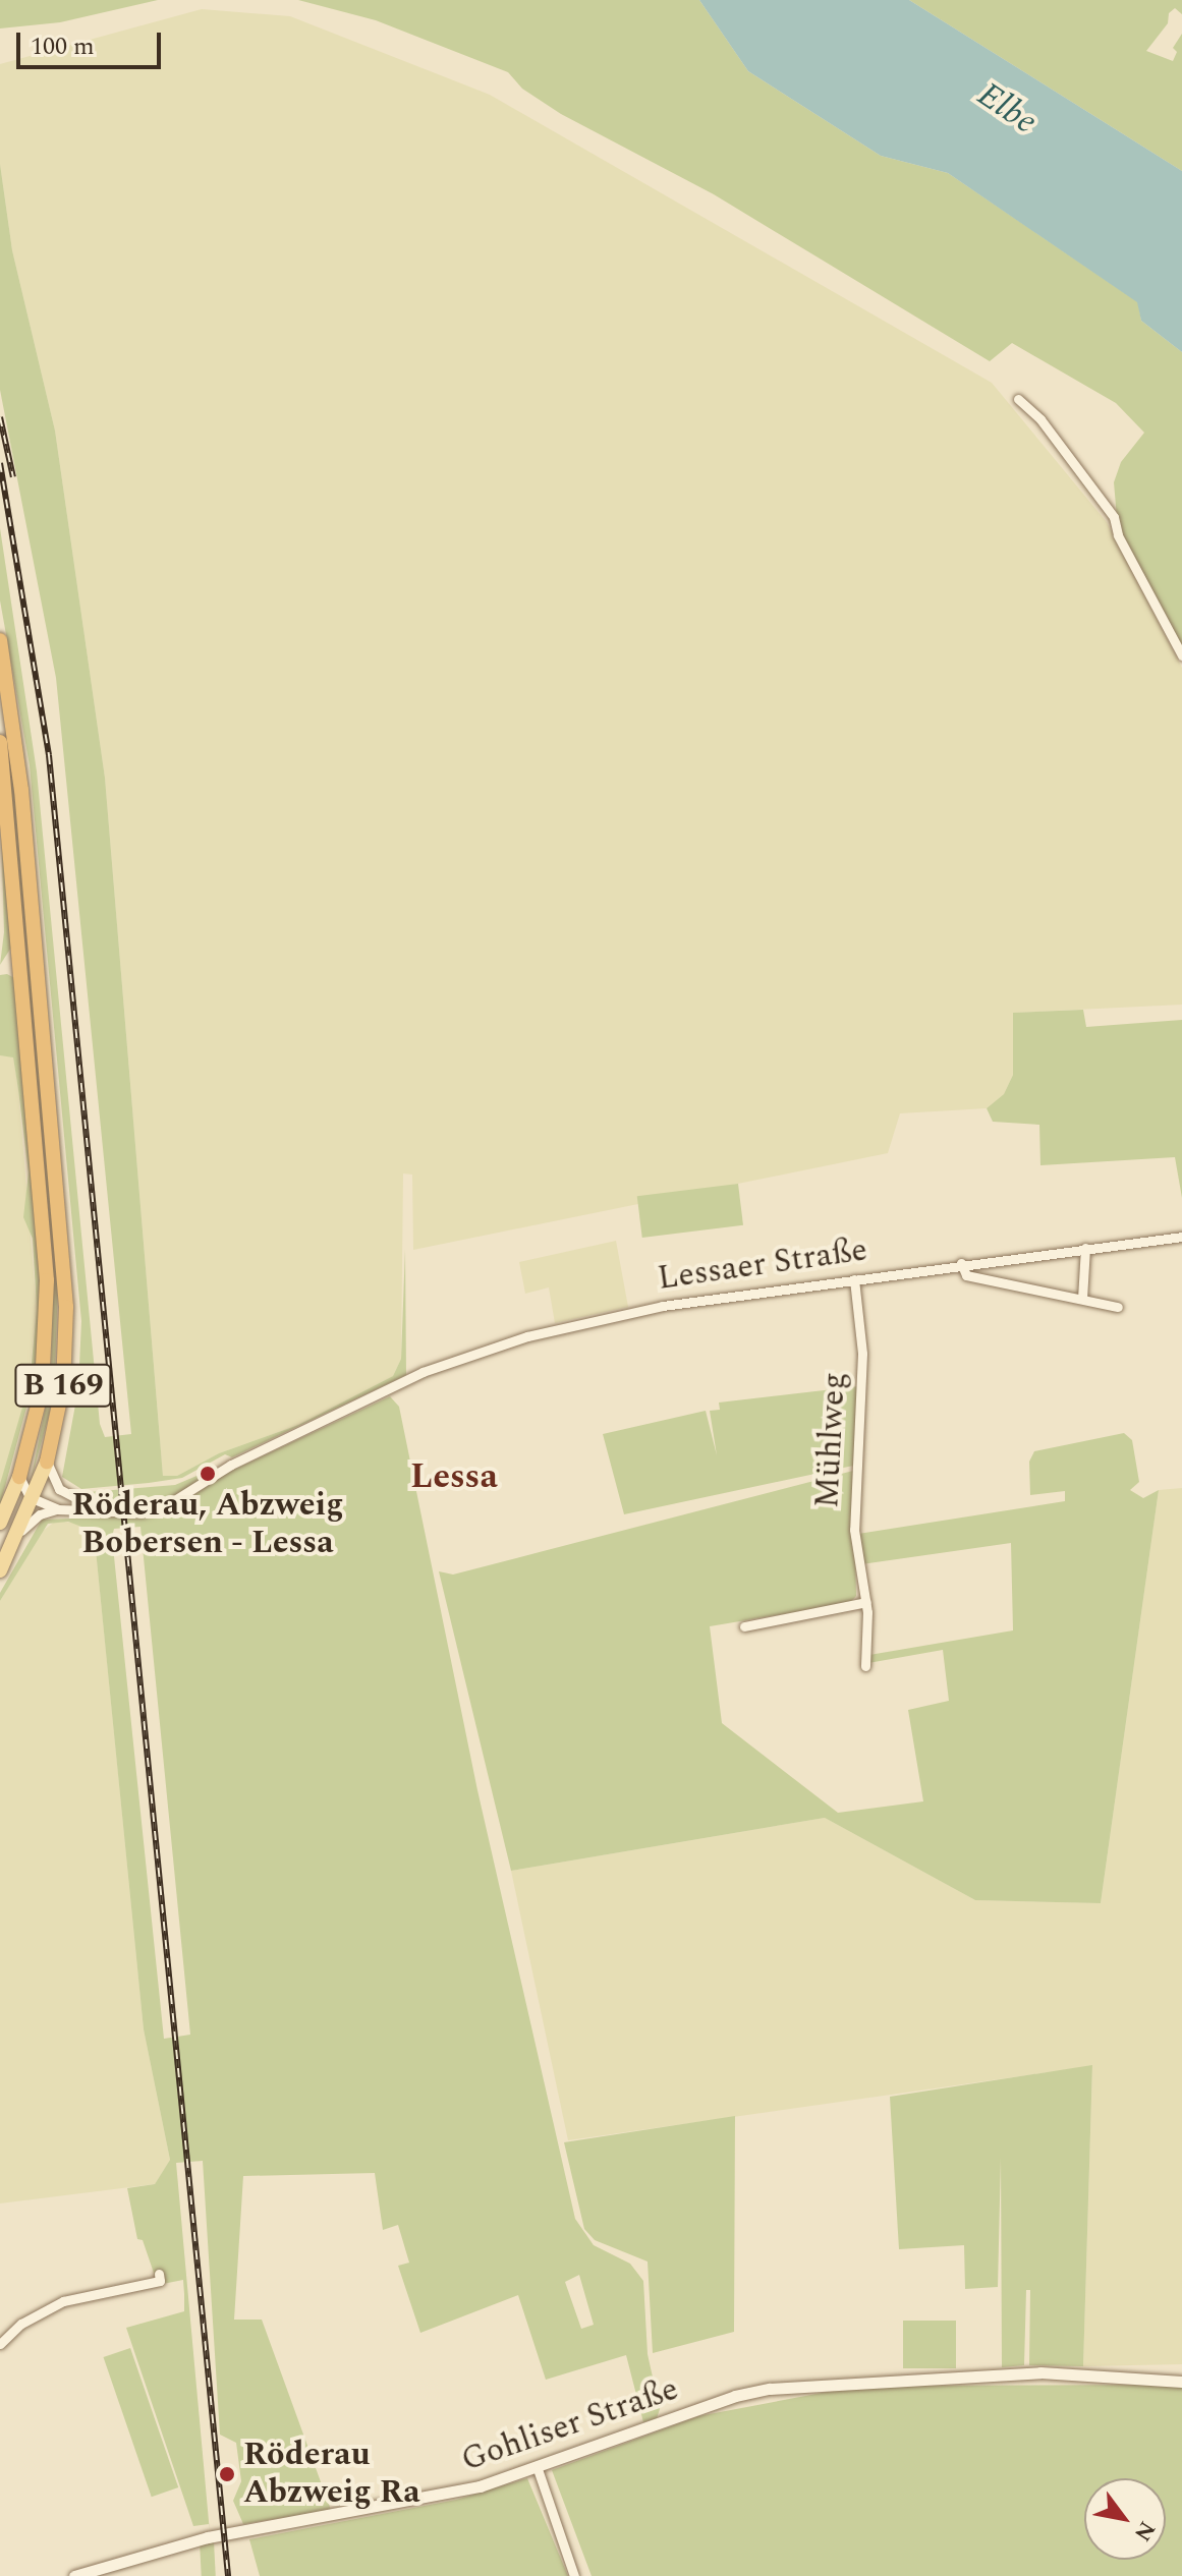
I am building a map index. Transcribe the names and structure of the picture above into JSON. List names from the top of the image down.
{
  "streets": {
    "highway": ["B 169"],
    "street": ["Lessaer Straße", "Mühlweg", "Gohliser Straße"]
  },
  "crossings": [
    ["Lessaer Straße", "Mühlweg"]
  ],
  "districts": ["Lessa"],
  "water": ["Elbe"],
  "places": ["Röderau, Abzweig Bobersen - Lessa", "Röderau Abzweig Ra"],
  "scale_bar": "100 m",
  "north": "bottom right"
}
